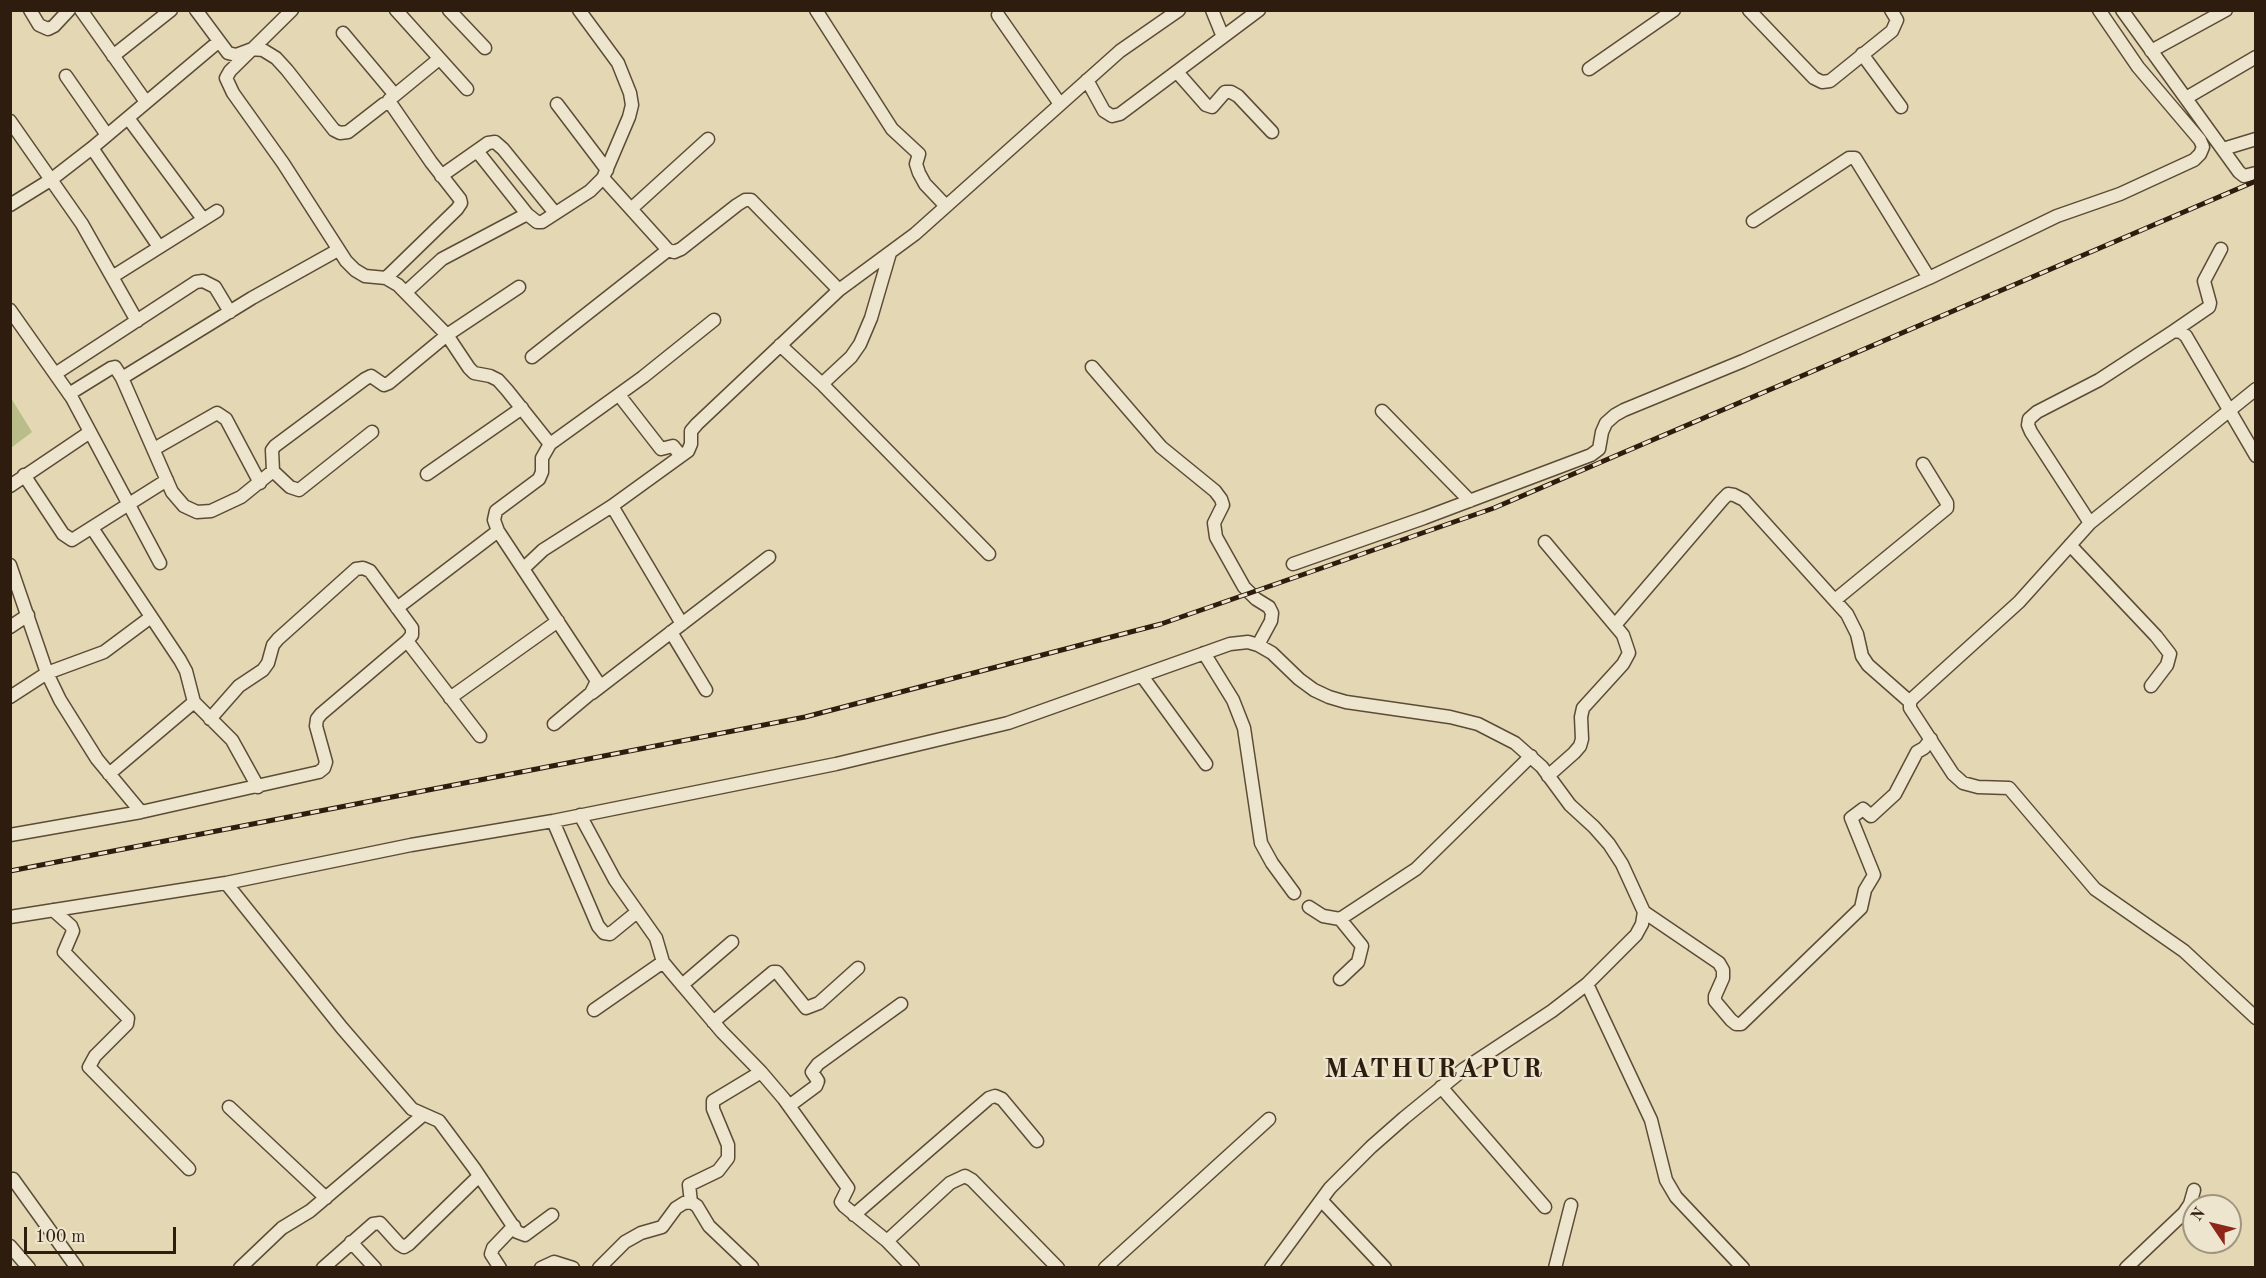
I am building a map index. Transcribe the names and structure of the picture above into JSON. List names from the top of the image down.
{
  "districts": ["MATHURAPUR"],
  "scale_bar": "100 m",
  "north": "top left"
}
